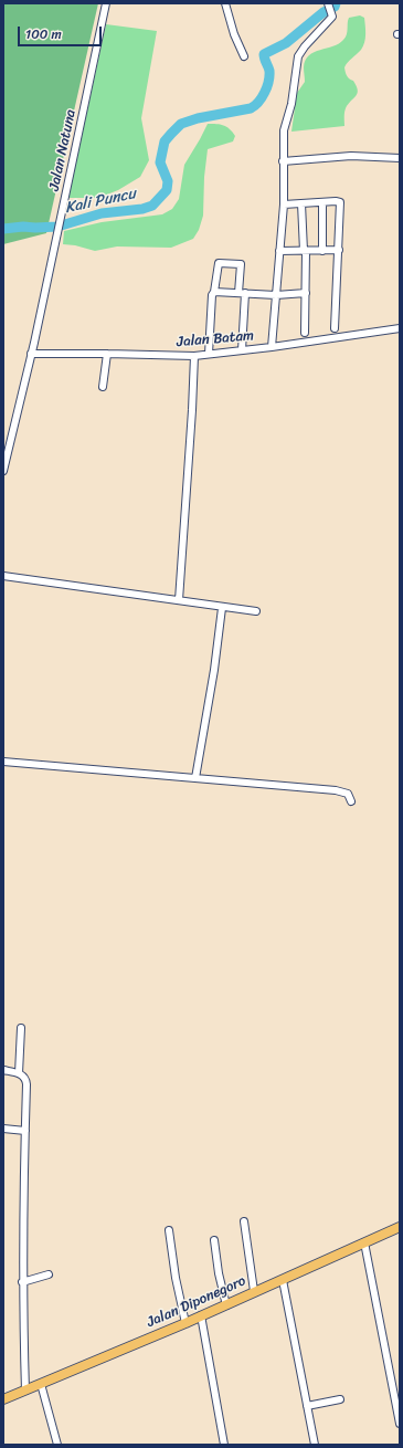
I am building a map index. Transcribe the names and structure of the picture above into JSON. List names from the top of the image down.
{
  "streets": {
    "main road": ["Jalan Diponegoro"],
    "street": ["Jalan Natuna", "Jalan Batam"]
  },
  "crossings": [
    ["Jalan Natuna", "Jalan Batam"]
  ],
  "water": ["Kali Puncu"],
  "scale_bar": "100 m"
}
